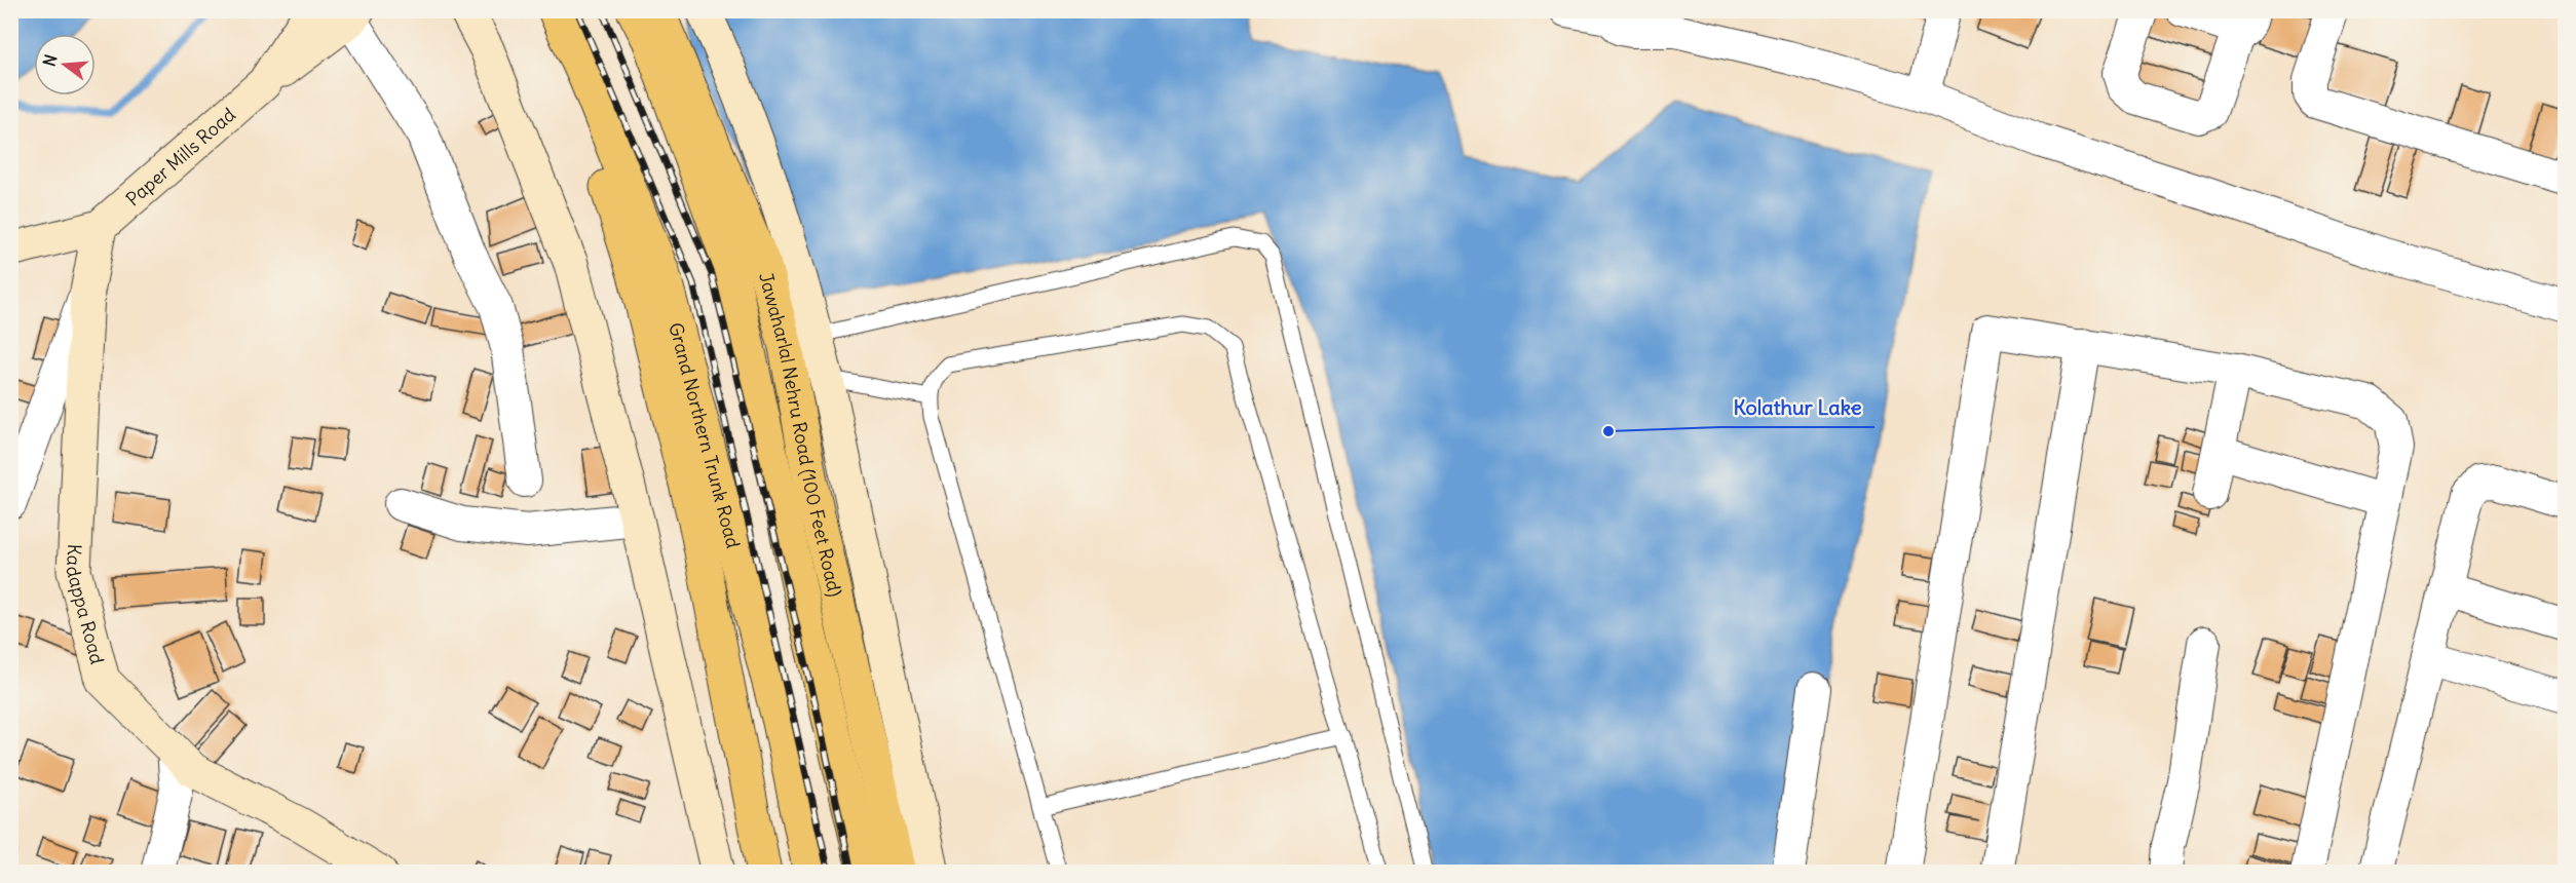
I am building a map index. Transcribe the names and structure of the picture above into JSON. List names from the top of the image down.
{
  "streets": {
    "main road": ["Grand Northern Trunk Road", "Jawaharlal Nehru Road (100 Feet Road)"],
    "street": ["Paper Mills Road", "Kadappa Road"]
  },
  "crossings": [
    ["Paper Mills Road", "Kadappa Road"]
  ],
  "places": ["Kolathur Lake"],
  "north": "left"
}
